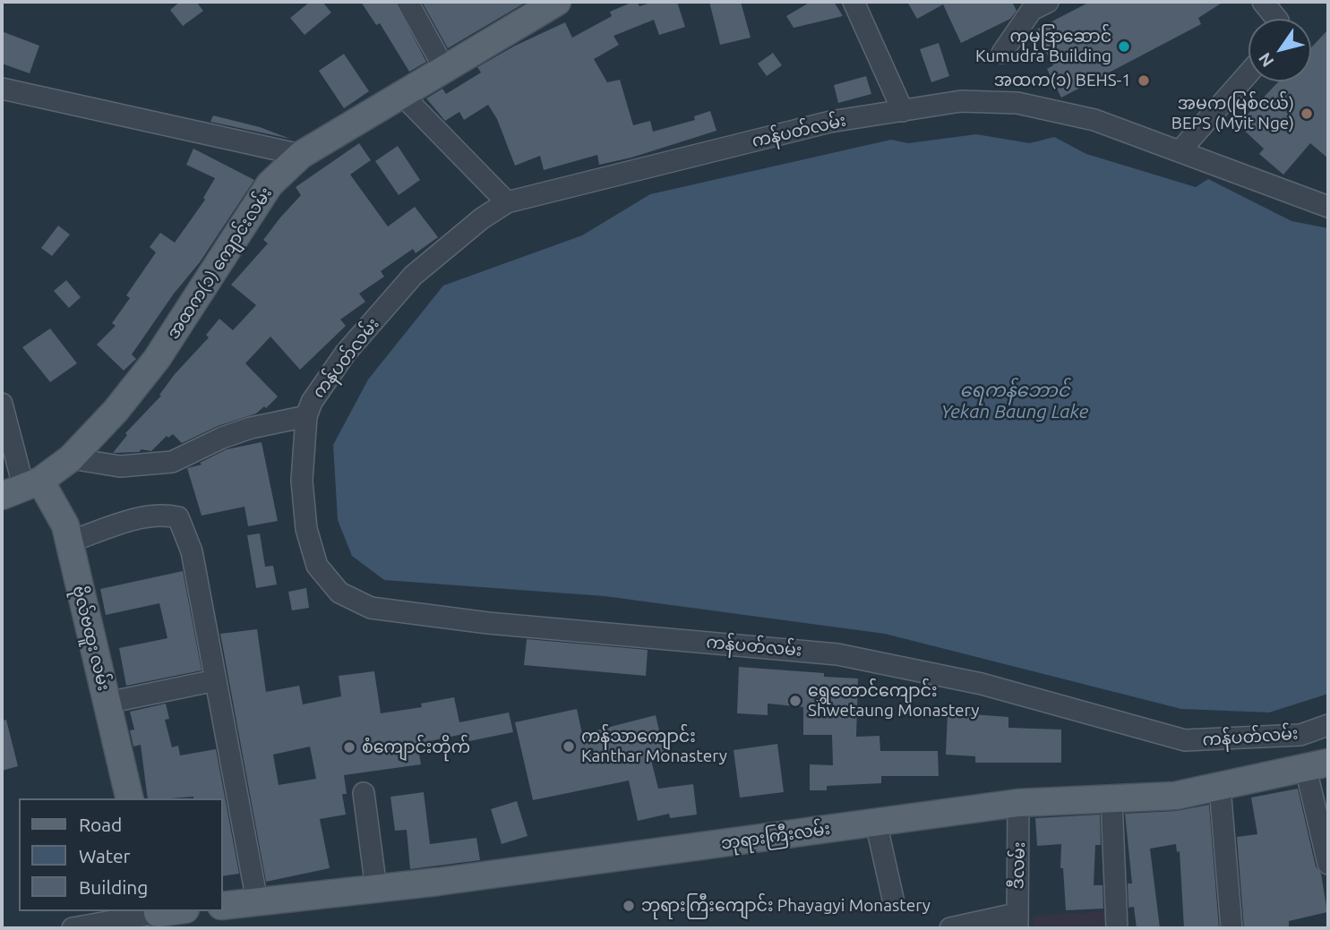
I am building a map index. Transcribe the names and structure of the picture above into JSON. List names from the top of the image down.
{
  "streets": {
    "main road": ["အထက(၁) ကျောင်းလမ်း", "ဗိုလ်ဗထူး လမ်း", "ဘုရားကြီးလမ်း"],
    "street": ["ကန်ပတ်လမ်း", "ဒီလမ်း"]
  },
  "crossings": [
    ["အထက(၁) ကျောင်းလမ်း", "ဗိုလ်ဗထူး လမ်း"],
    ["ဘုရားကြီးလမ်း", "ဒီလမ်း"]
  ],
  "water": ["ရေကန်ဘောင် Yekan Baung Lake"],
  "places": [
    "ကုမုဒြာဆောင် Kumudra Building",
    "အထက(၁) BEHS-1",
    "အမက(မြစ်ငယ်) BEPS (Myit Nge)",
    "ရွှေတောင်ကျောင်း Shwetaung Monastery",
    "ကန်သာကျောင်း Kanthar Monastery",
    "စံကျောင်းတိုက်",
    "ဘုရားကြီးကျောင်း Phayagyi Monastery"
  ],
  "legend": ["Road", "Water", "Building"],
  "north": "bottom left"
}
